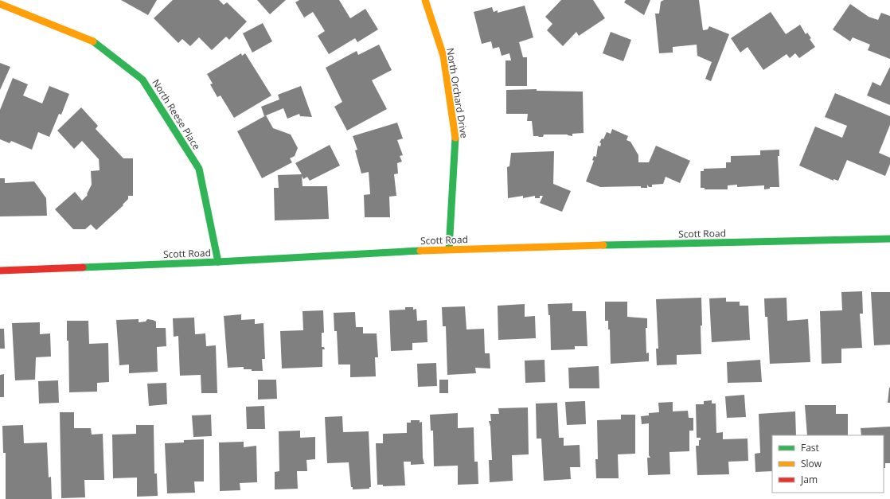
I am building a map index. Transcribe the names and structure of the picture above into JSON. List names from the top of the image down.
{
  "streets": {
    "street": ["North Orchard Drive", "North Reese Place", "Scott Road"]
  },
  "crossings": [
    ["North Orchard Drive", "Scott Road"],
    ["North Reese Place", "Scott Road"]
  ],
  "legend": ["Fast", "Slow", "Jam"]
}
